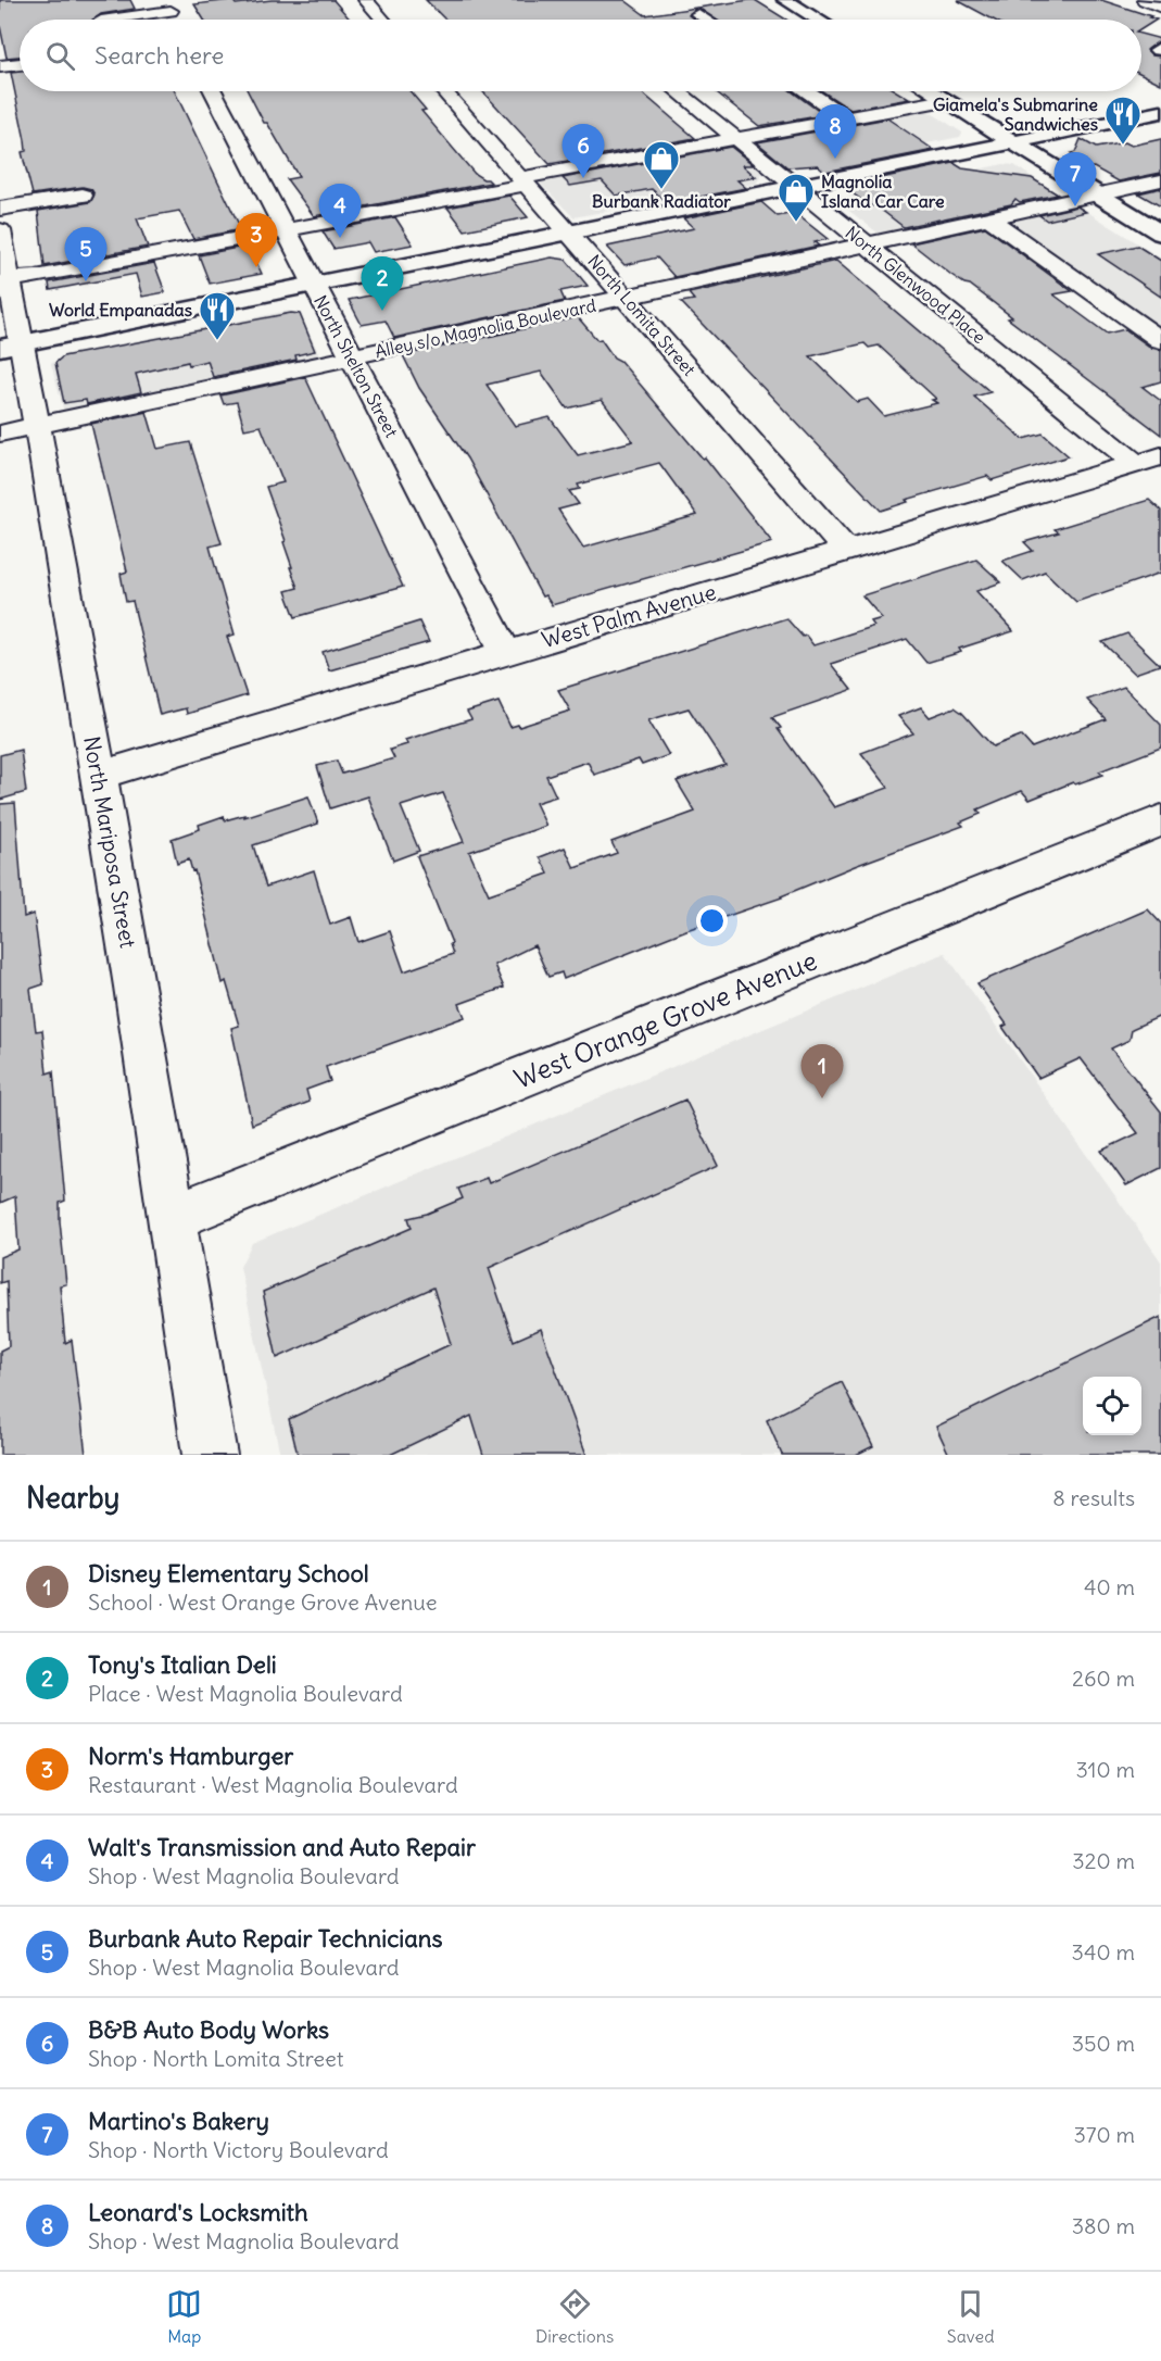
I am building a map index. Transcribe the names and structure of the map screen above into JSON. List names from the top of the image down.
{
  "streets": {
    "street": [
      "North Glenwood Place",
      "North Lomita Street",
      "Alley s/o Magnolia Boulevard",
      "North Shelton Street",
      "West Palm Avenue",
      "North Mariposa Street",
      "West Orange Grove Avenue"
    ]
  },
  "crossings": [
    ["North Glenwood Place", "Alley s/o Magnolia Boulevard"],
    ["North Glenwood Place", "West Palm Avenue"],
    ["North Lomita Street", "Alley s/o Magnolia Boulevard"],
    ["North Lomita Street", "West Palm Avenue"],
    ["Alley s/o Magnolia Boulevard", "North Shelton Street"],
    ["Alley s/o Magnolia Boulevard", "North Mariposa Street"],
    ["North Shelton Street", "West Palm Avenue"],
    ["West Palm Avenue", "North Mariposa Street"],
    ["North Mariposa Street", "West Orange Grove Avenue"]
  ],
  "places": {
    "restaurant": ["Giamela's Submarine Sandwiches", "World Empanadas"],
    "shop": ["Burbank Radiator", "Magnolia Island Car Care"]
  },
  "page": {
    "search": "Search here",
    "pins": [
      "8",
      "6",
      "7",
      "4",
      "3",
      "5",
      "2",
      "1"
    ],
    "heading": ["Nearby", "8 results"],
    "list": [
      {
        "mark": "1",
        "name": "Disney Elementary School",
        "note": "School · West Orange Grove Avenue",
        "value": "40 m"
      },
      {
        "mark": "2",
        "name": "Tony's Italian Deli",
        "note": "Place · West Magnolia Boulevard",
        "value": "260 m"
      },
      {
        "mark": "3",
        "name": "Norm's Hamburger",
        "note": "Restaurant · West Magnolia Boulevard",
        "value": "310 m"
      },
      {
        "mark": "4",
        "name": "Walt's Transmission and Auto Repair",
        "note": "Shop · West Magnolia Boulevard",
        "value": "320 m"
      },
      {
        "mark": "5",
        "name": "Burbank Auto Repair Technicians",
        "note": "Shop · West Magnolia Boulevard",
        "value": "340 m"
      },
      {
        "mark": "6",
        "name": "B&B Auto Body Works",
        "note": "Shop · North Lomita Street",
        "value": "350 m"
      },
      {
        "mark": "7",
        "name": "Martino's Bakery",
        "note": "Shop · North Victory Boulevard",
        "value": "370 m"
      },
      {
        "mark": "8",
        "name": "Leonard's Locksmith",
        "note": "Shop · West Magnolia Boulevard",
        "value": "380 m"
      }
    ],
    "nav": ["Map", "Directions", "Saved"]
  }
}
